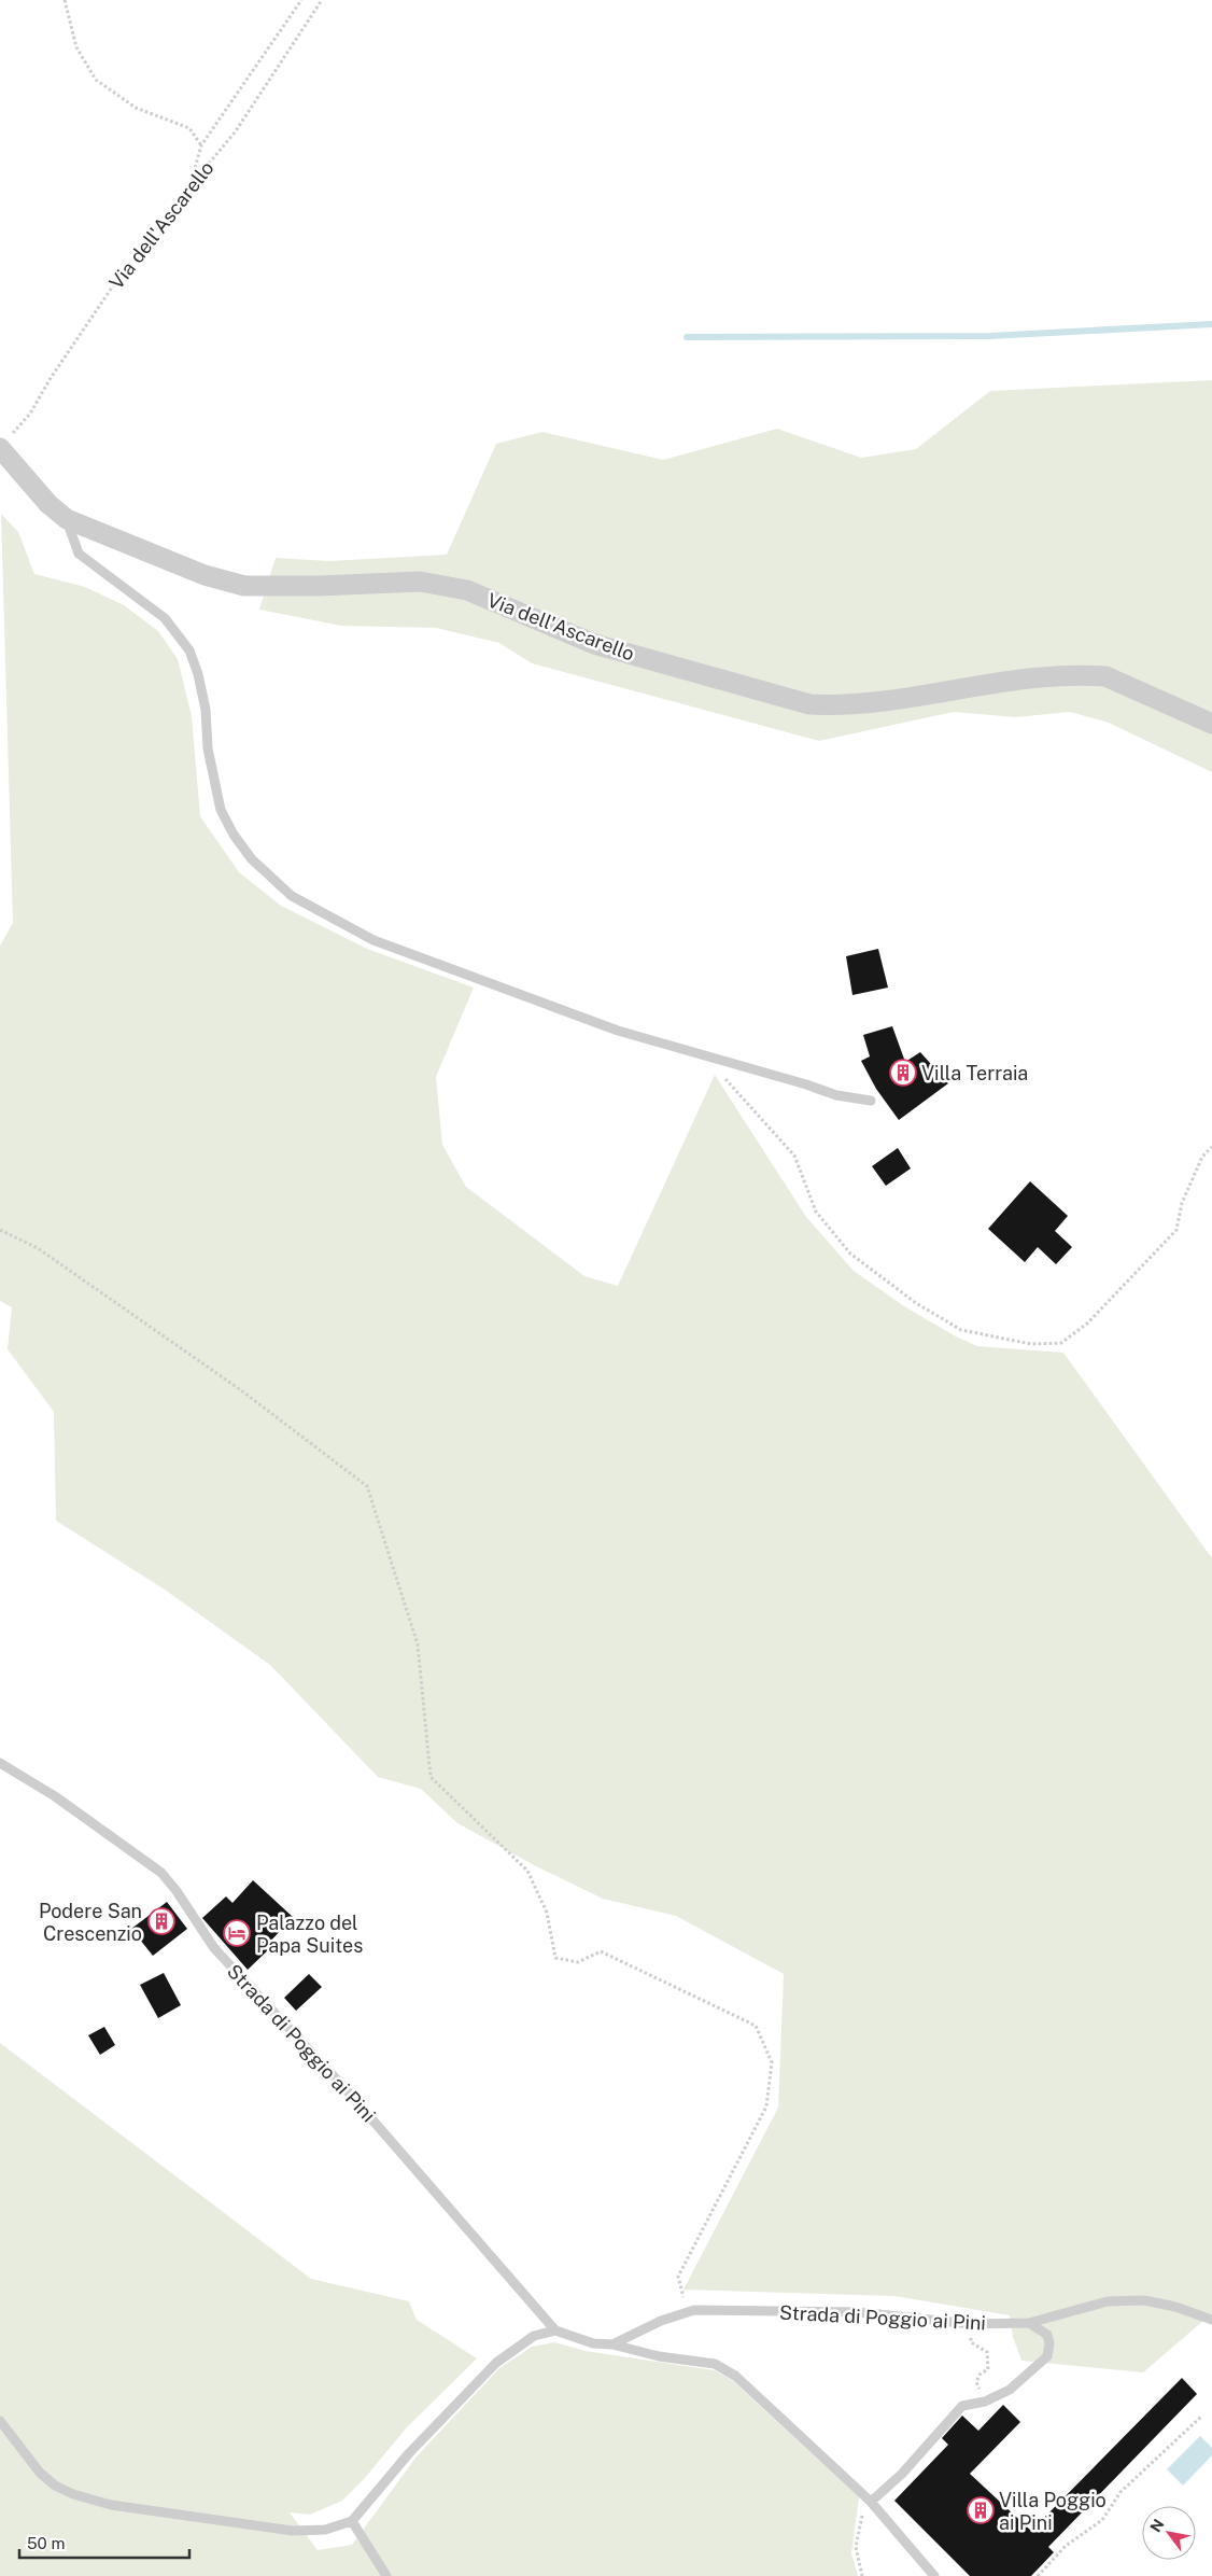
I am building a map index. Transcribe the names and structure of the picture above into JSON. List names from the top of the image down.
{
  "streets": {
    "street": ["Via dell'Ascarello"],
    "lane": ["Strada di Poggio ai Pini"]
  },
  "places": {
    "building": ["Villa Terraia", "Podere San Crescenzio", "Villa Poggio ai Pini"],
    "hotel": ["Palazzo del Papa Suites"]
  },
  "scale_bar": "50 m",
  "north": "top left"
}
